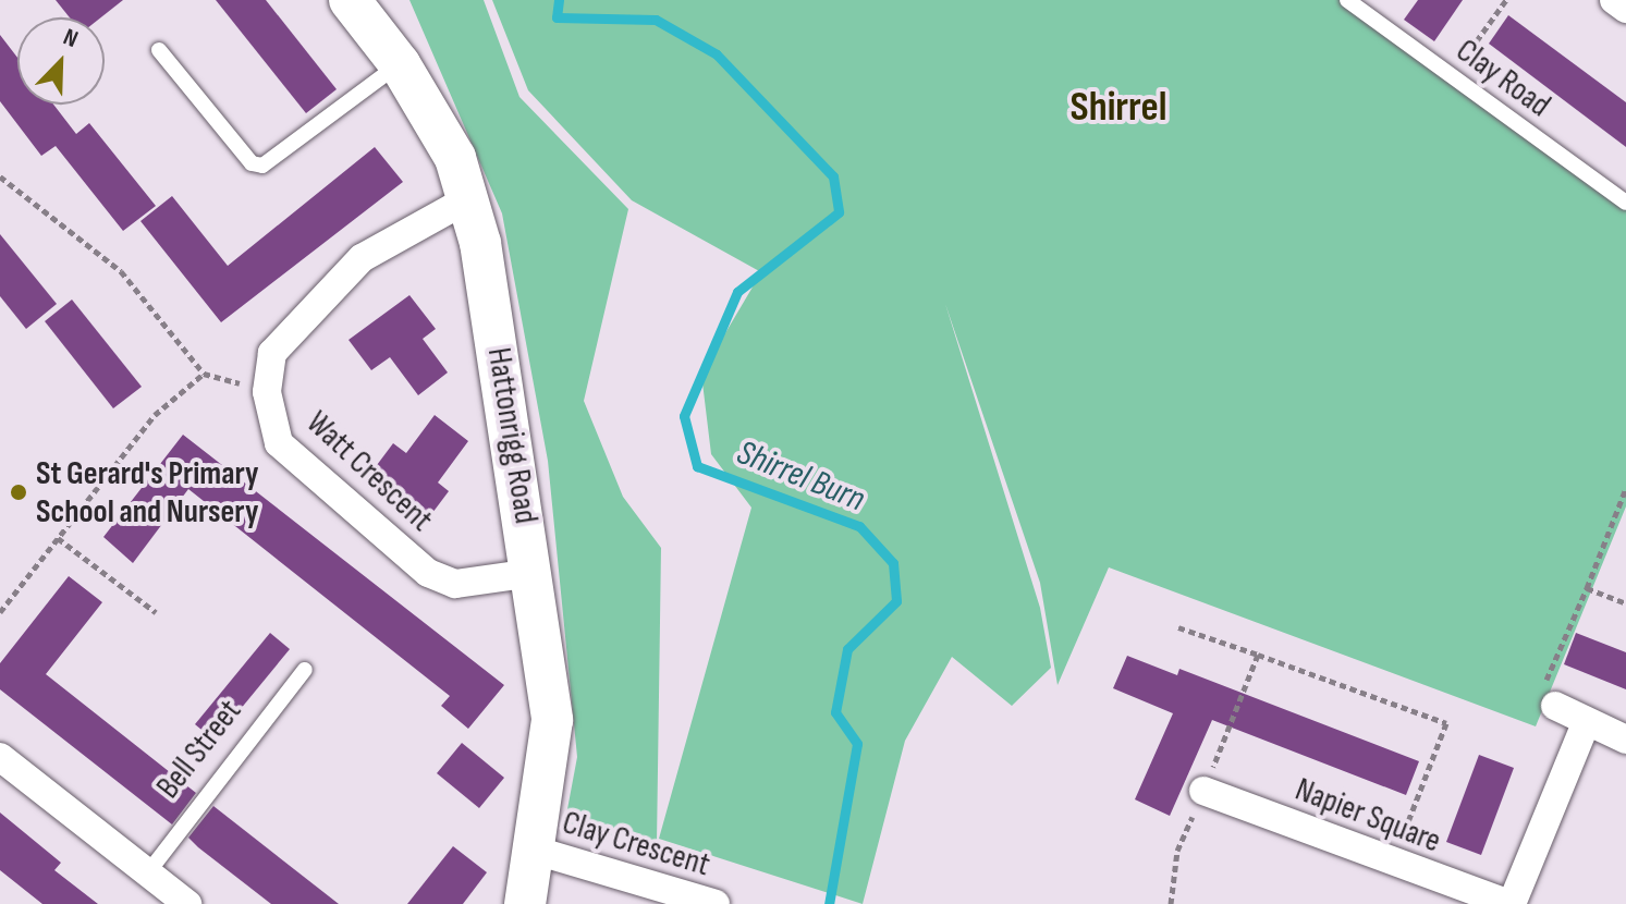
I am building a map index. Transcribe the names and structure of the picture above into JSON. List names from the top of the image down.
{
  "streets": {
    "street": [
      "Hattonrigg Road",
      "Watt Crescent",
      "Napier Square",
      "Clay Crescent"
    ],
    "lane": ["Clay Road", "Bell Street"]
  },
  "crossings": [
    ["Hattonrigg Road", "Watt Crescent"],
    ["Hattonrigg Road", "Clay Crescent"]
  ],
  "districts": ["Shirrel"],
  "water": ["Shirrel Burn"],
  "places": ["St Gerard's Primary School and Nursery"],
  "north": "top right"
}
